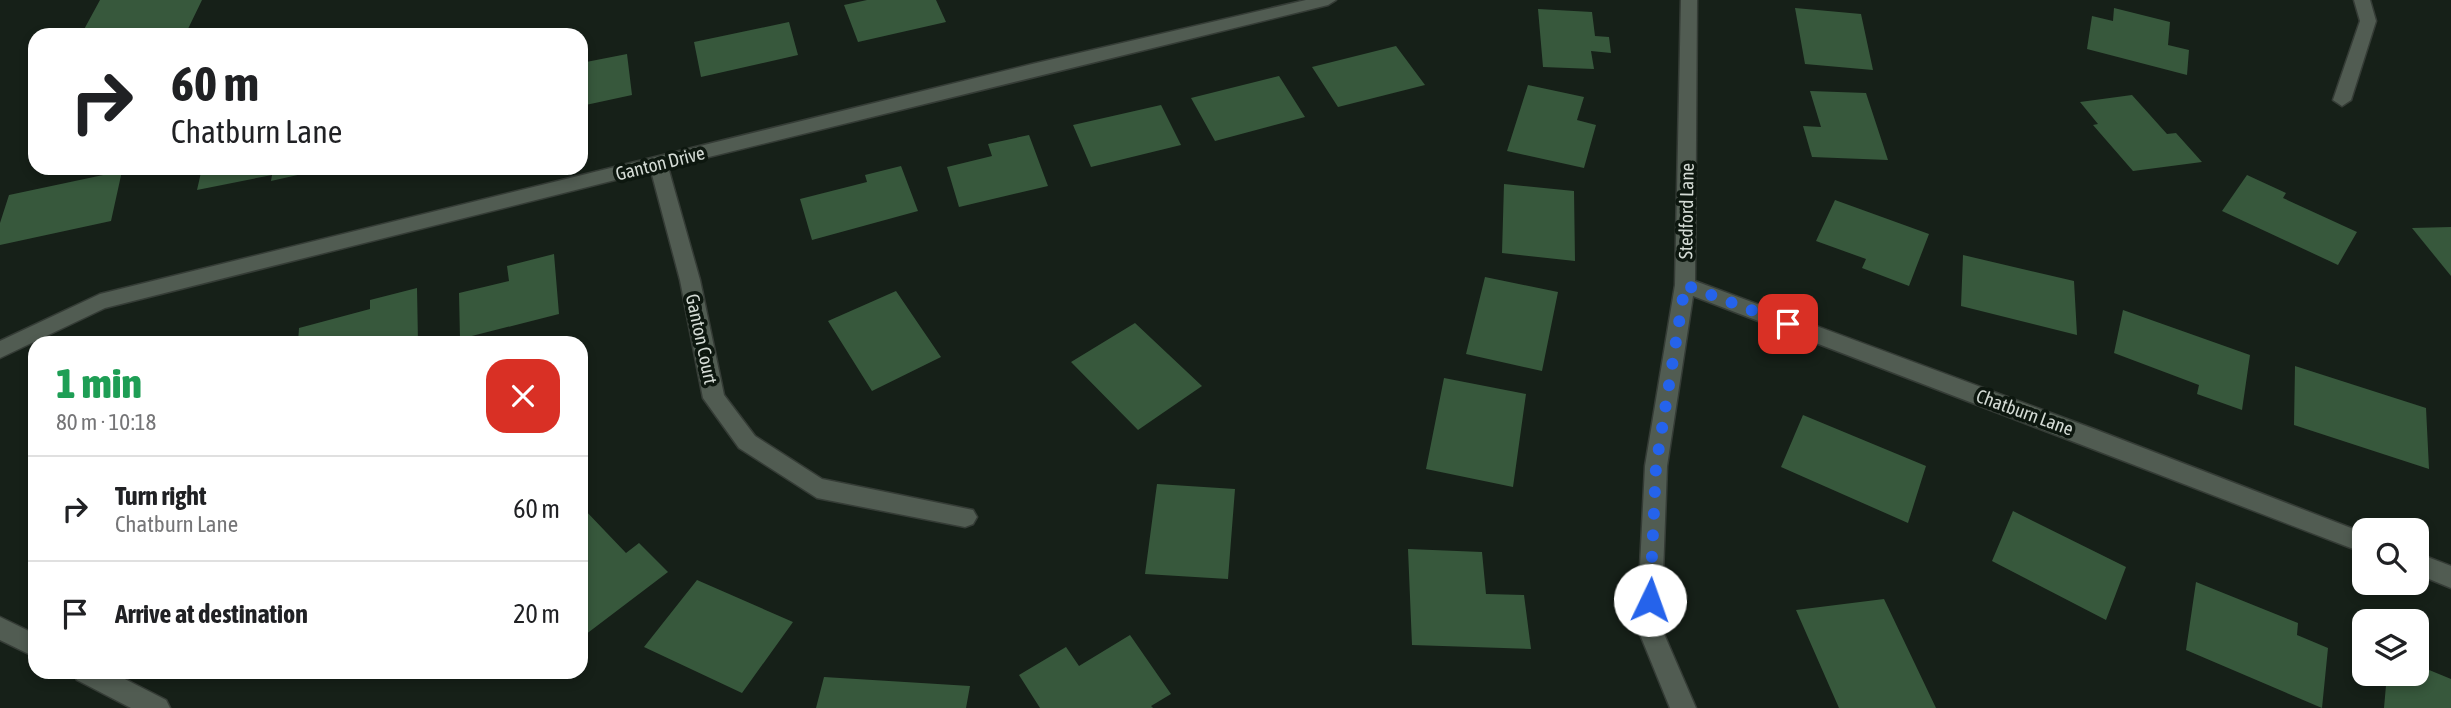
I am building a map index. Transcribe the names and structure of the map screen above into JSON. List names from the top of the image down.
{
  "streets": {
    "street": [
      "Ganton Drive",
      "Stedford Lane",
      "Ganton Court",
      "Chatburn Lane"
    ]
  },
  "crossings": [
    ["Ganton Drive", "Ganton Court"],
    ["Stedford Lane", "Chatburn Lane"]
  ],
  "page": {
    "turn": ["60 m", "Chatburn Lane"],
    "heading": ["1 min", "80 m · 10:18"],
    "list": [
      {
        "name": "Turn right",
        "note": "Chatburn Lane",
        "value": "60 m"
      },
      {
        "name": "Arrive at destination",
        "value": "20 m"
      }
    ]
  }
}
